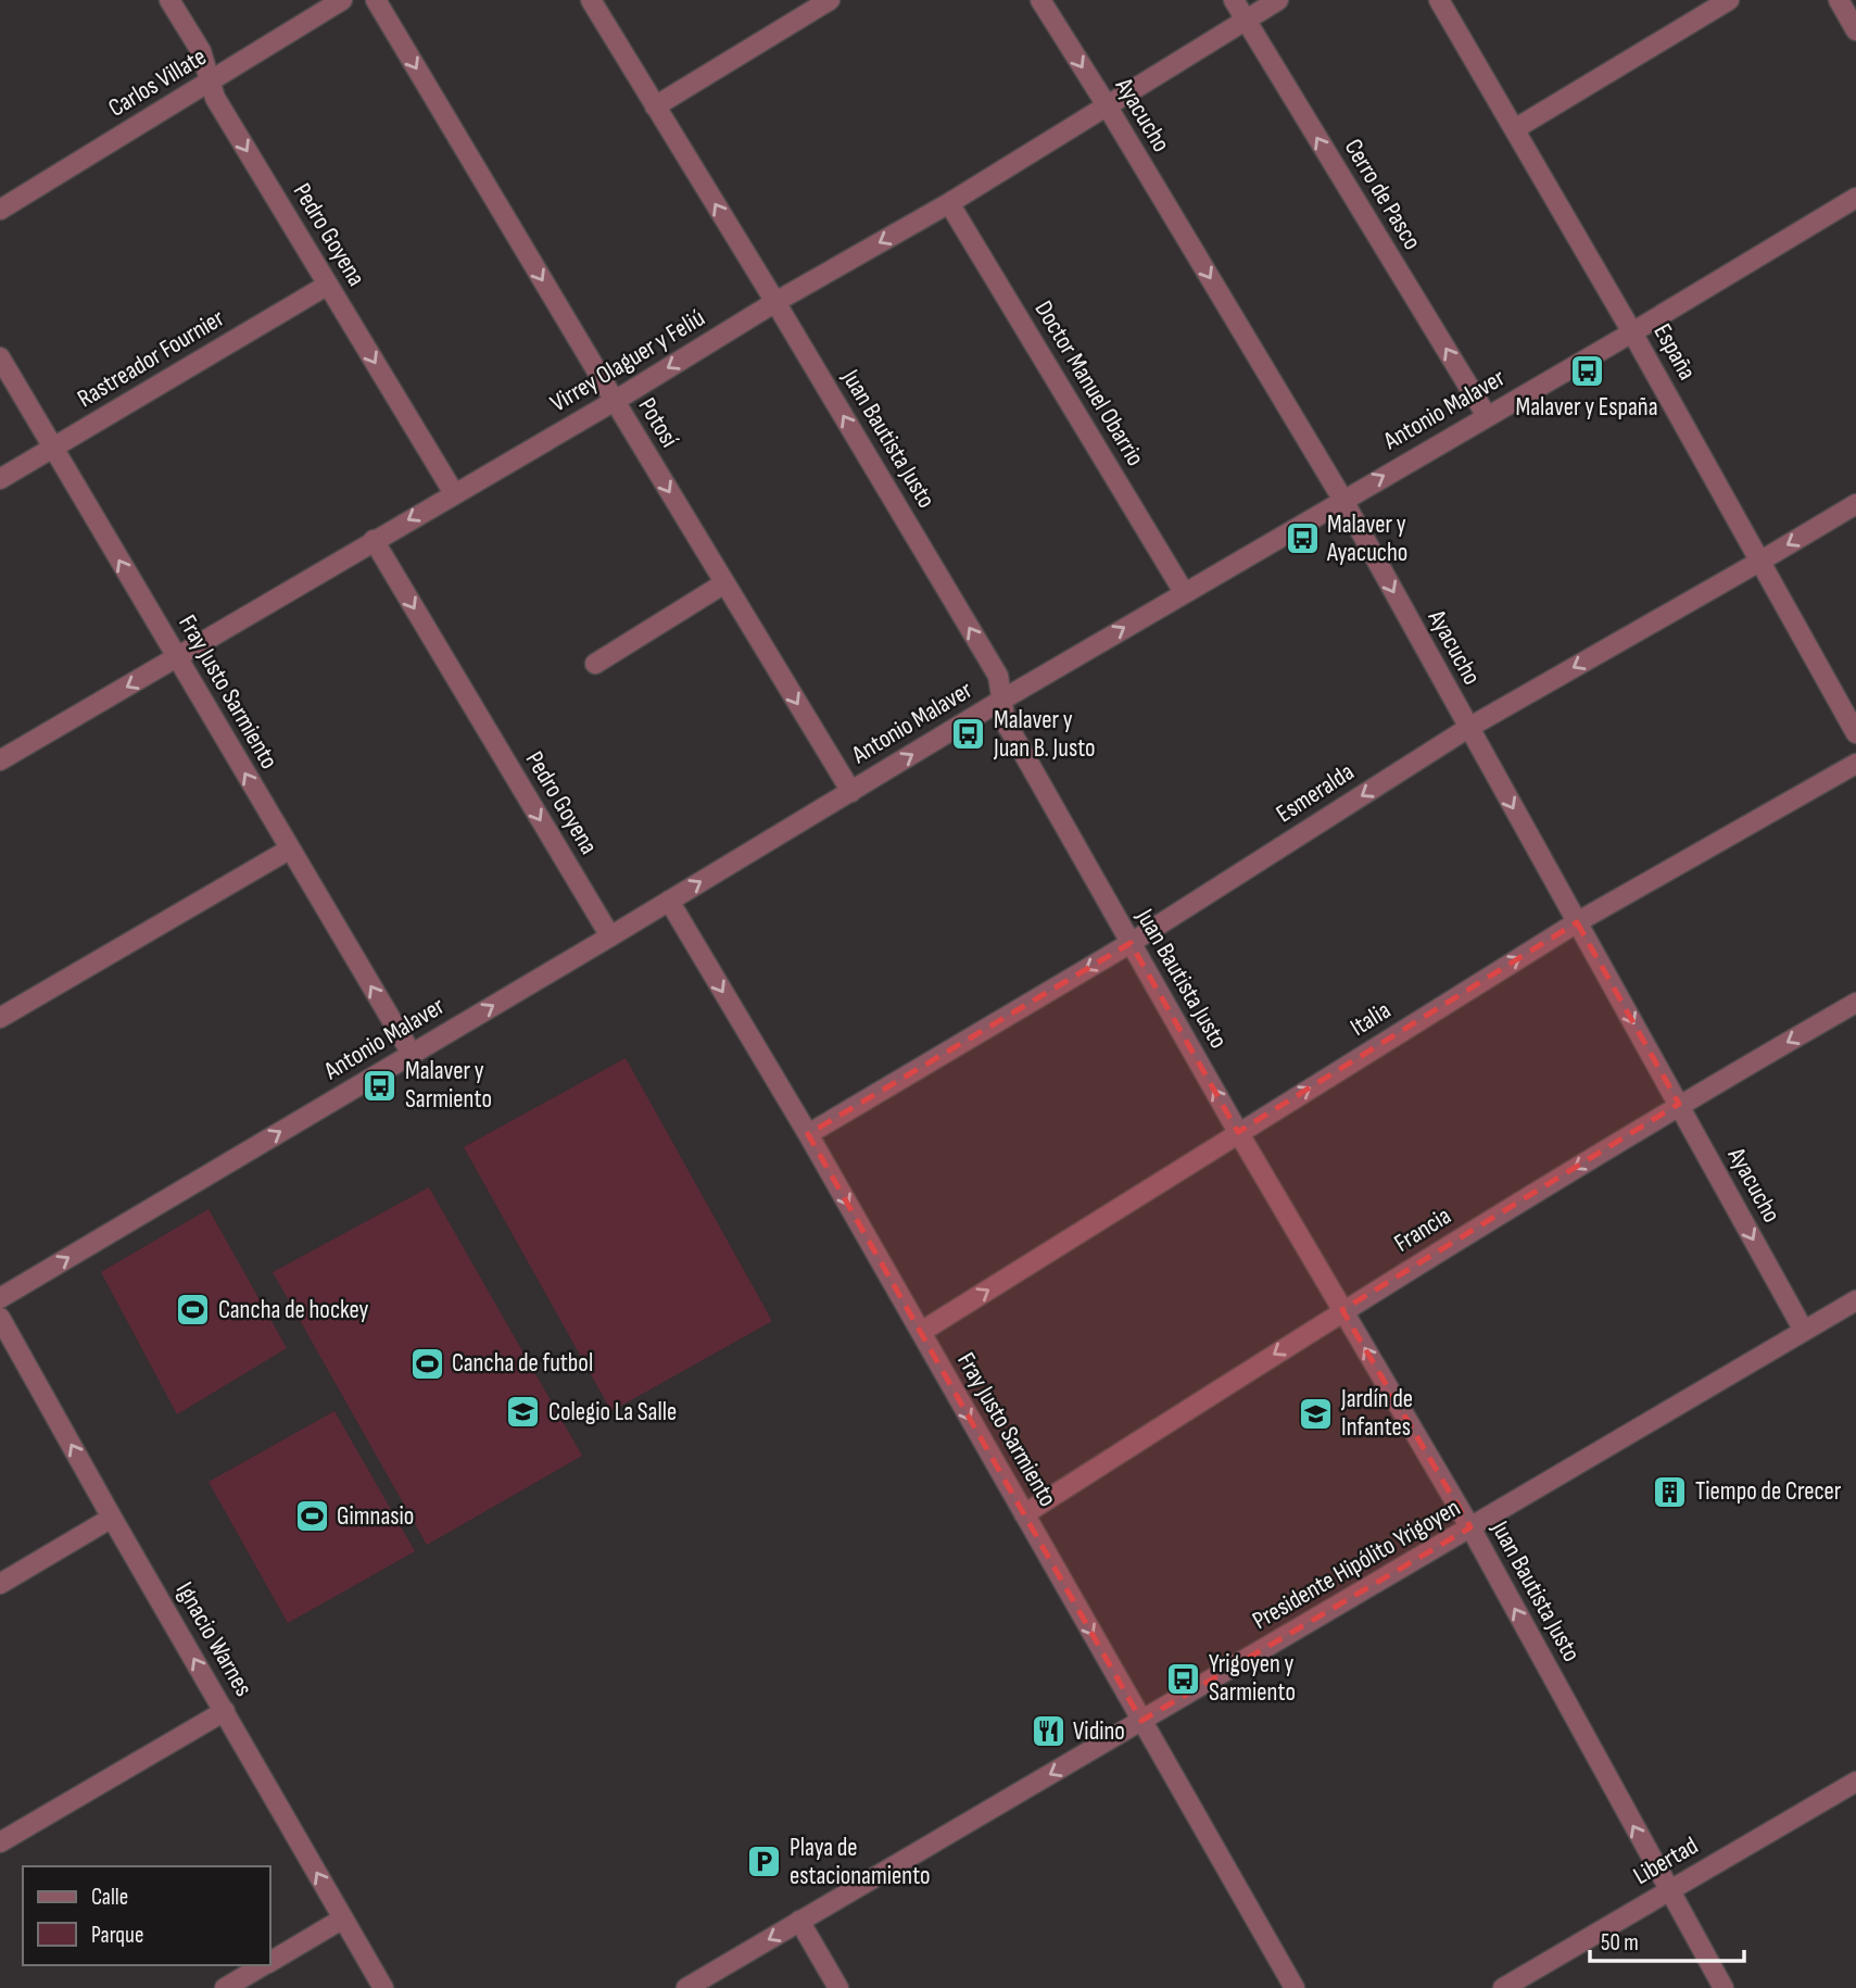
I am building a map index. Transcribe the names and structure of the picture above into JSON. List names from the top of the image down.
{
  "streets": {
    "street": [
      "Carlos Villate",
      "Ayacucho",
      "Cerro de Pasco",
      "Pedro Goyena",
      "España",
      "Rastreador Fournier",
      "Virrey Olaguer y Feliú",
      "Doctor Manuel Obarrio",
      "Antonio Malaver",
      "Potosí",
      "Juan Bautista Justo",
      "Fray Justo Sarmiento",
      "Esmeralda",
      "Italia",
      "Francia",
      "Presidente Hipólito Yrigoyen",
      "Ignacio Warnes",
      "Libertad"
    ]
  },
  "crossings": [
    ["Carlos Villate", "Pedro Goyena"],
    ["Ayacucho", "Virrey Olaguer y Feliú"],
    ["Ayacucho", "Antonio Malaver"],
    ["Ayacucho", "Esmeralda"],
    ["Ayacucho", "Italia"],
    ["Ayacucho", "Francia"],
    ["Ayacucho", "Presidente Hipólito Yrigoyen"],
    ["Cerro de Pasco", "Virrey Olaguer y Feliú"],
    ["Cerro de Pasco", "Antonio Malaver"],
    ["Pedro Goyena", "Rastreador Fournier"],
    ["Pedro Goyena", "Virrey Olaguer y Feliú"],
    ["Pedro Goyena", "Antonio Malaver"],
    ["España", "Antonio Malaver"],
    ["España", "Esmeralda"],
    ["Rastreador Fournier", "Fray Justo Sarmiento"],
    ["Virrey Olaguer y Feliú", "Doctor Manuel Obarrio"],
    ["Virrey Olaguer y Feliú", "Potosí"],
    ["Virrey Olaguer y Feliú", "Juan Bautista Justo"],
    ["Virrey Olaguer y Feliú", "Fray Justo Sarmiento"],
    ["Doctor Manuel Obarrio", "Antonio Malaver"],
    ["Antonio Malaver", "Potosí"],
    ["Antonio Malaver", "Juan Bautista Justo"],
    ["Antonio Malaver", "Fray Justo Sarmiento"],
    ["Juan Bautista Justo", "Esmeralda"],
    ["Juan Bautista Justo", "Italia"],
    ["Juan Bautista Justo", "Francia"],
    ["Juan Bautista Justo", "Presidente Hipólito Yrigoyen"],
    ["Juan Bautista Justo", "Libertad"],
    ["Fray Justo Sarmiento", "Esmeralda"],
    ["Fray Justo Sarmiento", "Italia"],
    ["Fray Justo Sarmiento", "Francia"],
    ["Fray Justo Sarmiento", "Presidente Hipólito Yrigoyen"]
  ],
  "one_way": [
    "Ayacucho",
    "Cerro de Pasco",
    "Pedro Goyena",
    "Virrey Olaguer y Feliú",
    "Antonio Malaver",
    "Potosí",
    "Juan Bautista Justo",
    "Esmeralda",
    "Italia",
    "Francia",
    "Presidente Hipólito Yrigoyen",
    "Ignacio Warnes"
  ],
  "places": {
    "bus stop": [
      "Malaver y España",
      "Malaver y Ayacucho",
      "Malaver y Juan B. Justo",
      "Malaver y Sarmiento",
      "Yrigoyen y Sarmiento"
    ],
    "sports": ["Cancha de hockey", "Cancha de futbol", "Gimnasio"],
    "school or university": ["Colegio La Salle", "Jardín de Infantes"],
    "building": ["Tiempo de Crecer"],
    "restaurant": ["Vidino"],
    "parking": ["Playa de estacionamiento"]
  },
  "legend": ["Calle", "Parque"],
  "scale_bar": "50 m"
}
